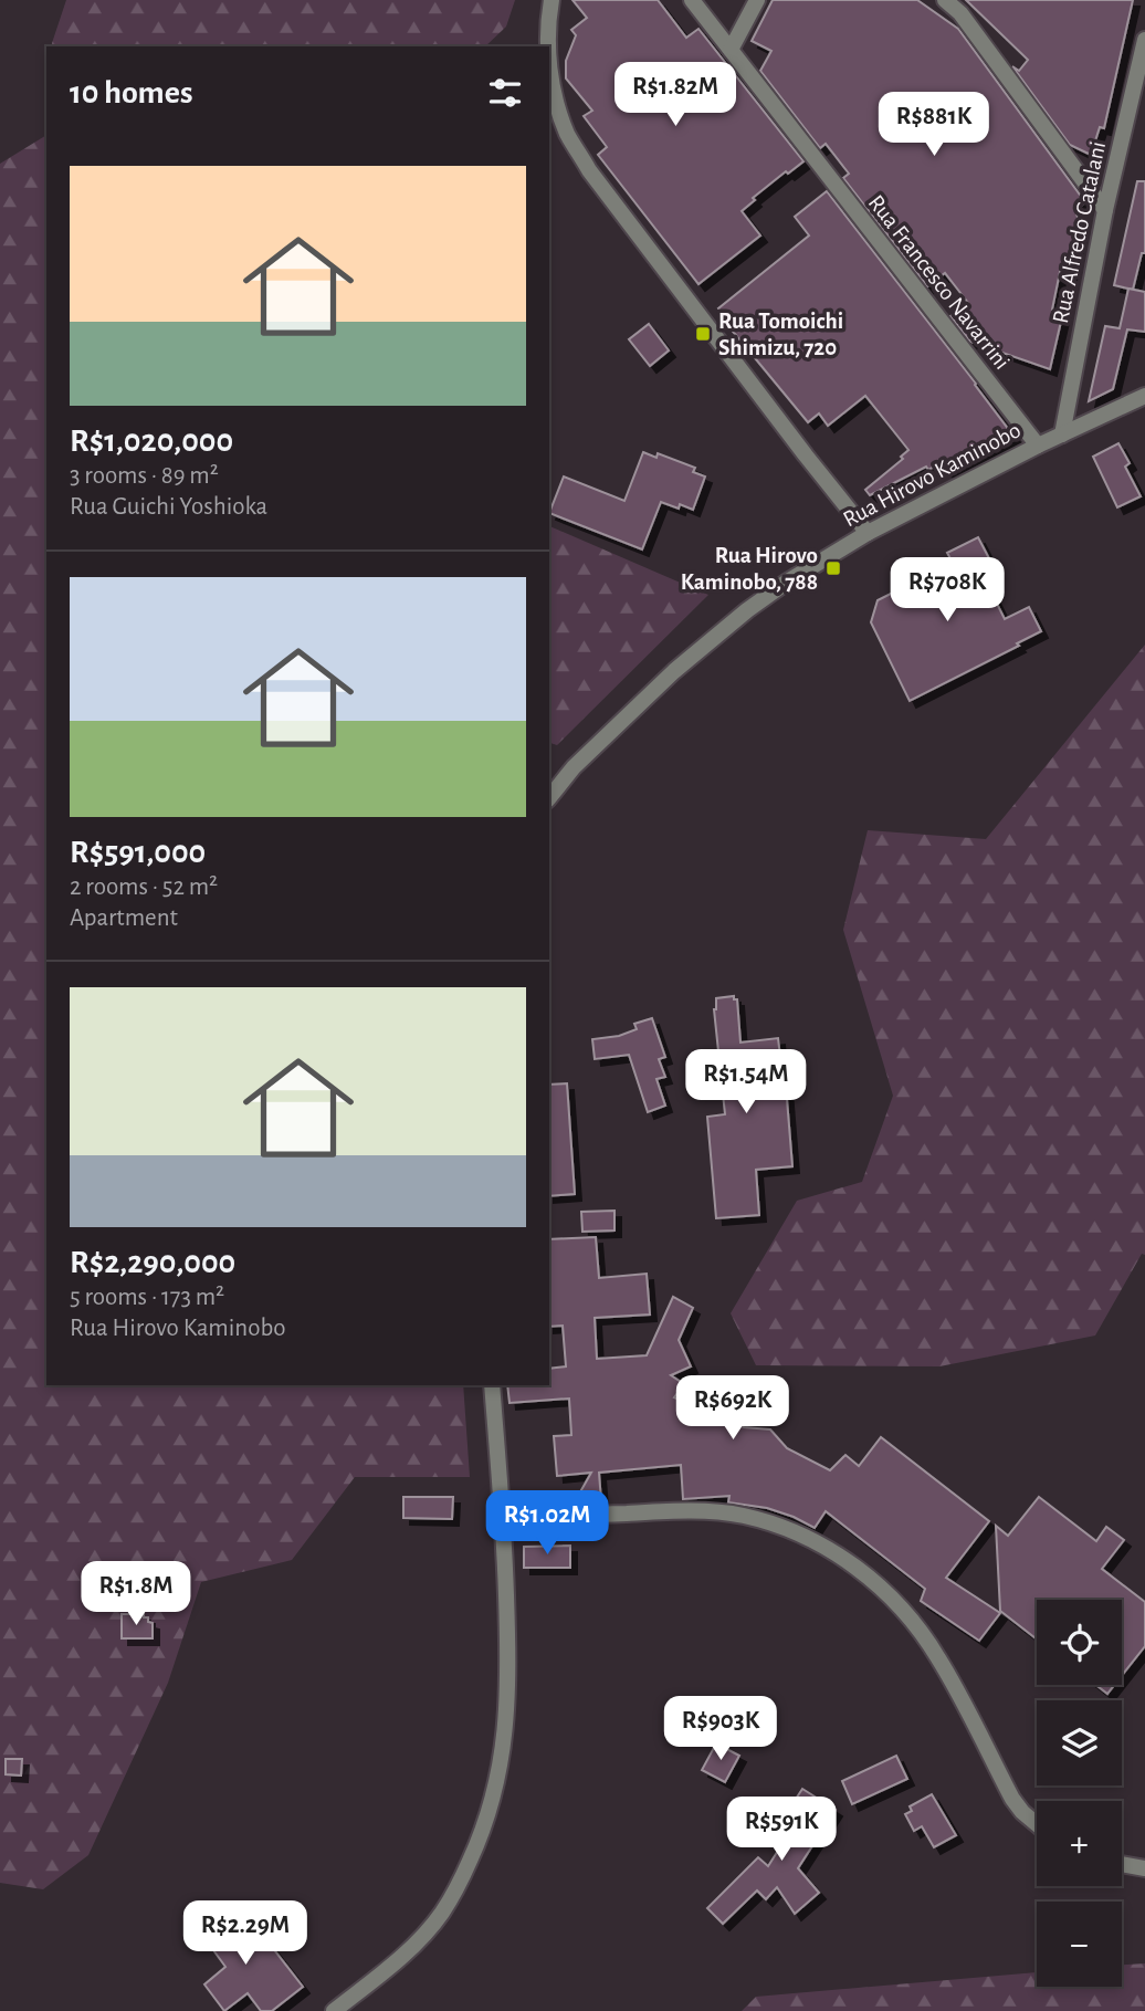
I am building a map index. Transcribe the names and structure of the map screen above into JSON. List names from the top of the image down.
{
  "streets": {
    "street": ["Rua Alfredo Catalani", "Rua Francesco Navarrini", "Rua Hirovo Kaminobo"]
  },
  "crossings": [
    ["Rua Alfredo Catalani", "Rua Hirovo Kaminobo"],
    ["Rua Francesco Navarrini", "Rua Hirovo Kaminobo"]
  ],
  "places": {
    "transit": ["Rua Tomoichi Shimizu, 720", "Rua Hirovo Kaminobo, 788"]
  },
  "page": {
    "heading": "10 homes",
    "price": [
      "R$1.82M",
      "R$881K",
      "R$708K",
      "R$1.54M",
      "R$692K",
      "R$1.02M",
      "R$1.8M",
      "R$903K",
      "R$591K",
      "R$2.29M"
    ],
    "list": [
      {
        "name": "R$1,020,000",
        "note": "3 rooms · 89 m² · Rua Guichi Yoshioka"
      },
      {
        "name": "R$591,000",
        "note": "2 rooms · 52 m² · Apartment"
      },
      {
        "name": "R$2,290,000",
        "note": "5 rooms · 173 m² · Rua Hirovo Kaminobo"
      }
    ],
    "map_buttons": ["+", "−"]
  }
}
